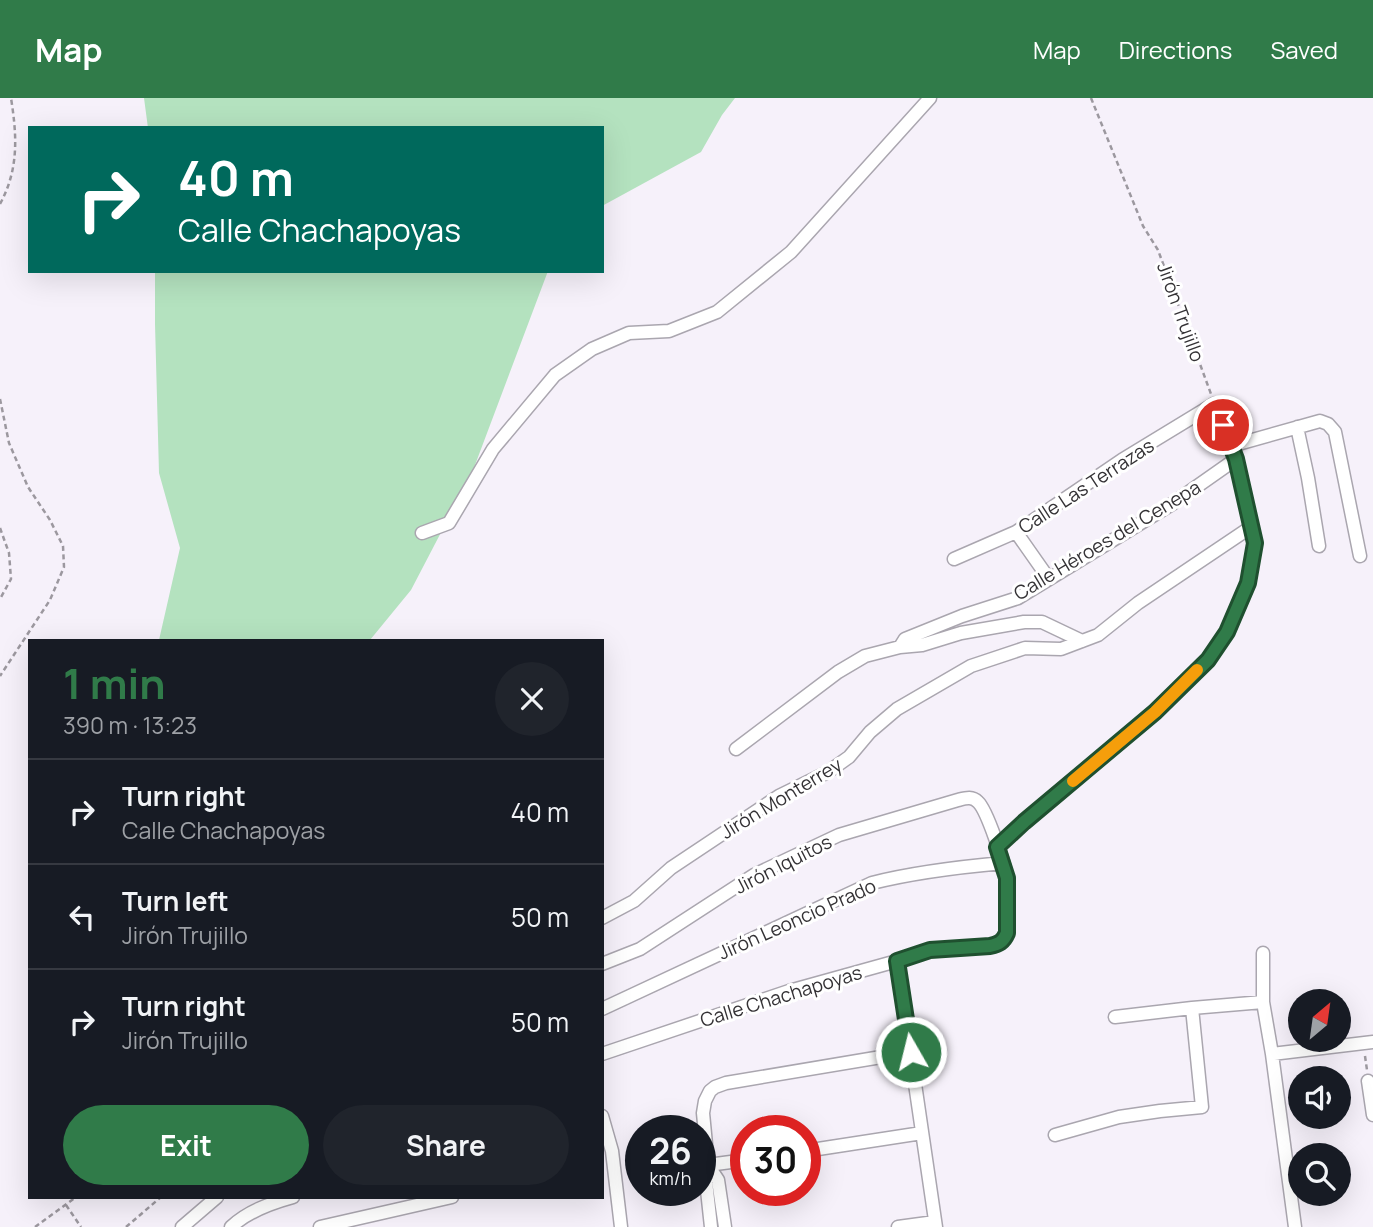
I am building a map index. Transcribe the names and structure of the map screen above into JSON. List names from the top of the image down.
{
  "streets": {
    "street": [
      "Calle Las Terrazas",
      "Calle Héroes del Cenepa",
      "Jirón Monterrey",
      "Jirón Iquitos",
      "Jirón Leoncio Prado",
      "Calle Chachapoyas"
    ],
    "path": ["Jirón Trujillo"]
  },
  "crossings": [
    ["Jirón Trujillo", "Calle Las Terrazas"],
    ["Calle Héroes del Cenepa", "Jirón Monterrey"],
    ["Jirón Leoncio Prado", "Calle Chachapoyas"]
  ],
  "north": "top right",
  "page": {
    "header": "Map",
    "nav": ["Map", "Directions", "Saved"],
    "turn": ["40 m", "Calle Chachapoyas"],
    "heading": ["1 min", "390 m · 13:23"],
    "list": [
      {
        "name": "Turn right",
        "note": "Calle Chachapoyas",
        "value": "40 m"
      },
      {
        "name": "Turn left",
        "note": "Jirón Trujillo",
        "value": "50 m"
      },
      {
        "name": "Turn right",
        "note": "Jirón Trujillo",
        "value": "50 m"
      }
    ],
    "buttons": ["Exit", "Share"],
    "speed": "26 km/h",
    "limit": "30"
  }
}
